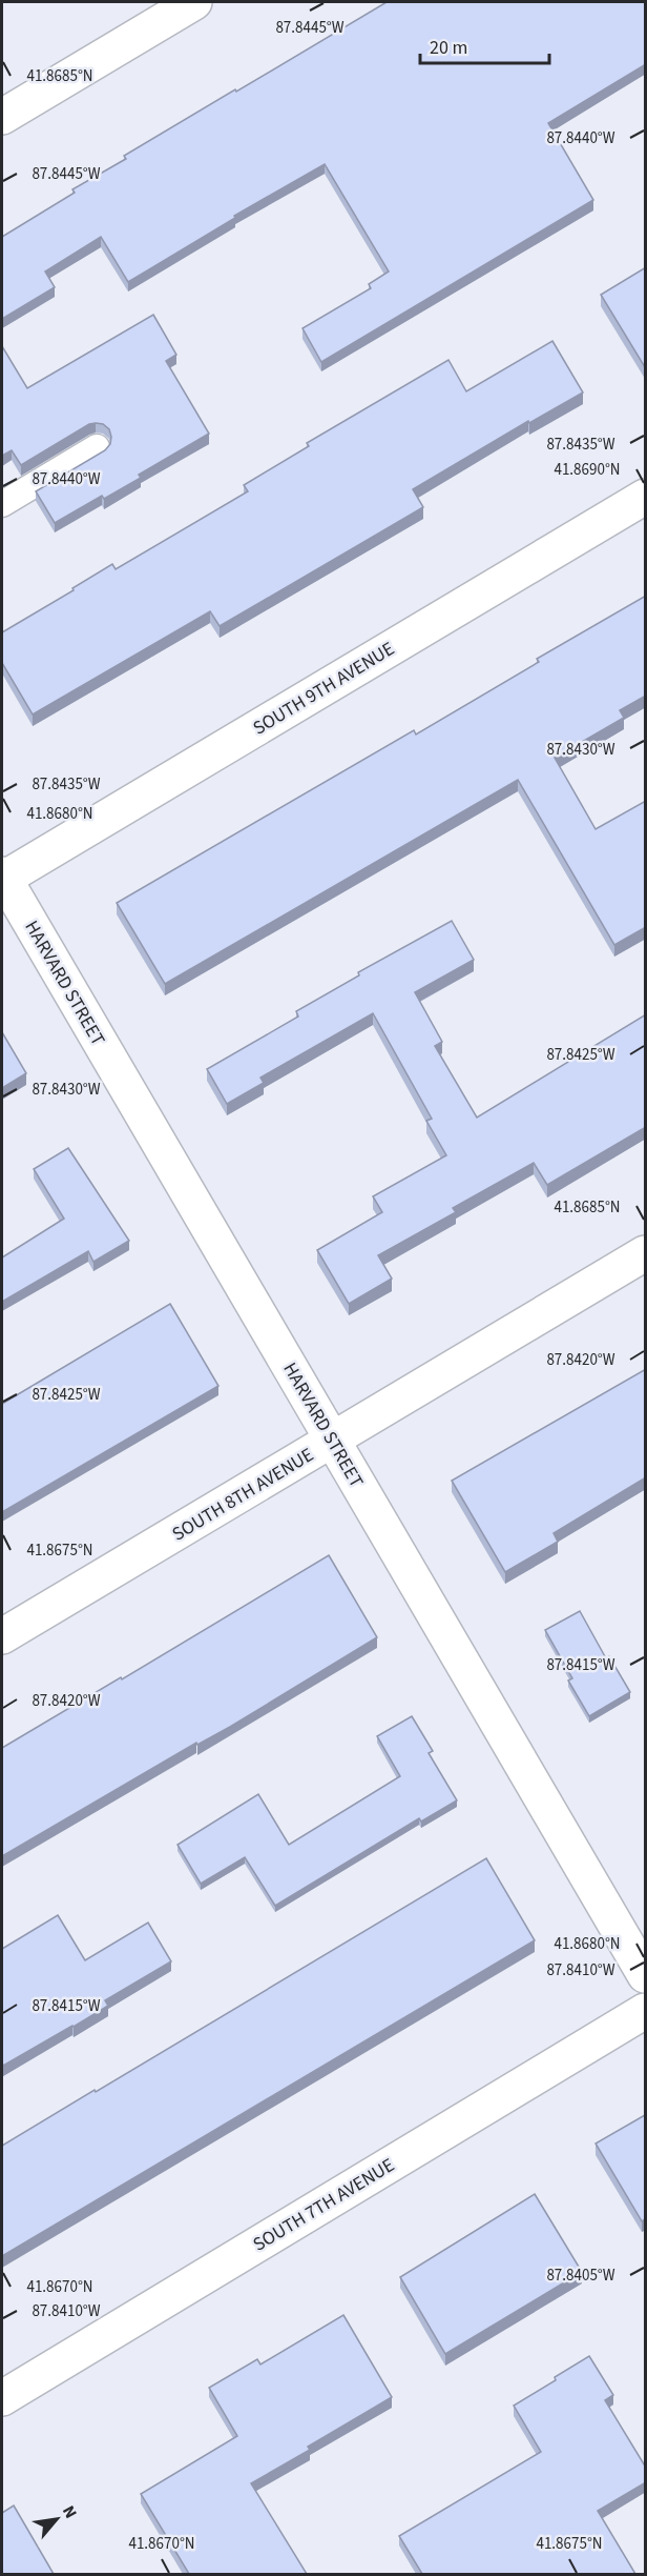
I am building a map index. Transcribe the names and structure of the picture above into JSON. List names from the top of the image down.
{
  "streets": {
    "street": [
      "SOUTH 9TH AVENUE",
      "HARVARD STREET",
      "SOUTH 8TH AVENUE",
      "SOUTH 7TH AVENUE"
    ]
  },
  "crossings": [
    ["SOUTH 9TH AVENUE", "HARVARD STREET"],
    ["HARVARD STREET", "SOUTH 8TH AVENUE"]
  ],
  "scale_bar": "20 m",
  "north": "top right",
  "coordinates": [
    "87.8445°W",
    "41.8685°N",
    "87.8440°W",
    "87.8435°W",
    "41.8690°N",
    "87.8430°W",
    "41.8680°N",
    "87.8425°W",
    "87.8420°W",
    "41.8675°N",
    "87.8415°W",
    "87.8410°W",
    "87.8405°W",
    "41.8670°N"
  ]
}
